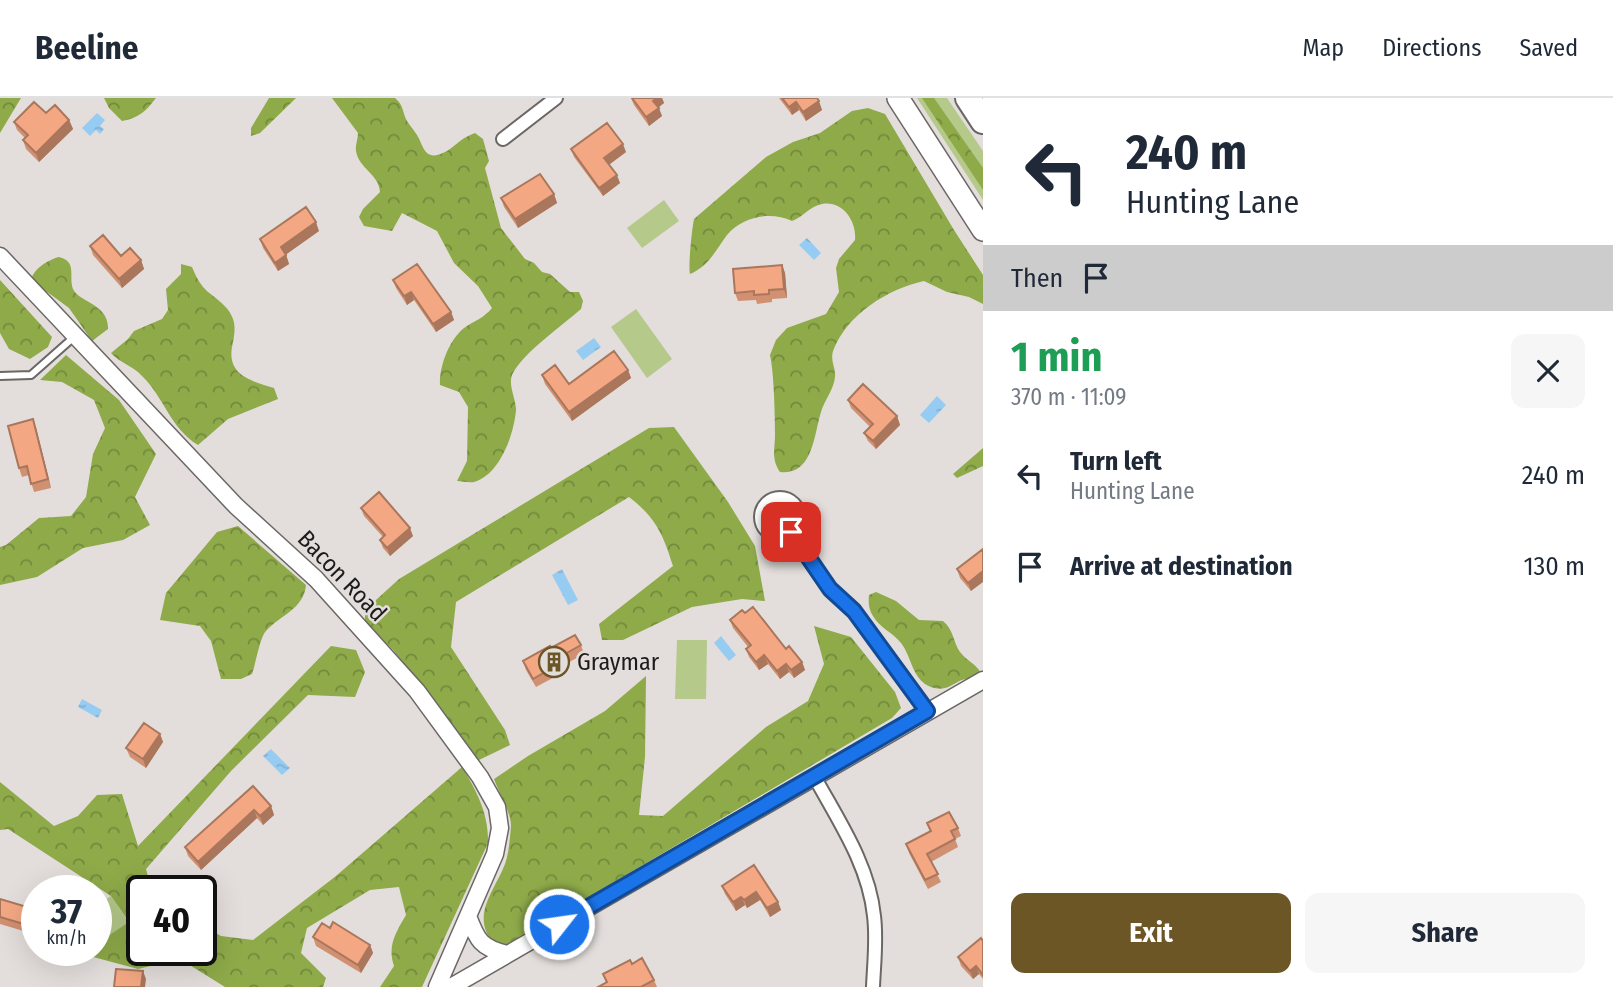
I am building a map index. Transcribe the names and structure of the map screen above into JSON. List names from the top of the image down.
{
  "streets": {
    "street": ["Bacon Road"]
  },
  "places": {
    "building": ["Graymar"]
  },
  "page": {
    "header": "Beeline",
    "nav": ["Map", "Directions", "Saved"],
    "turn": ["240 m", "Hunting Lane"],
    "then": "Then",
    "heading": ["1 min", "370 m · 11:09"],
    "list": [
      {
        "name": "Turn left",
        "note": "Hunting Lane",
        "value": "240 m"
      },
      {
        "name": "Arrive at destination",
        "value": "130 m"
      }
    ],
    "speed": "37 km/h",
    "limit": "40",
    "buttons": ["Exit", "Share"]
  }
}
